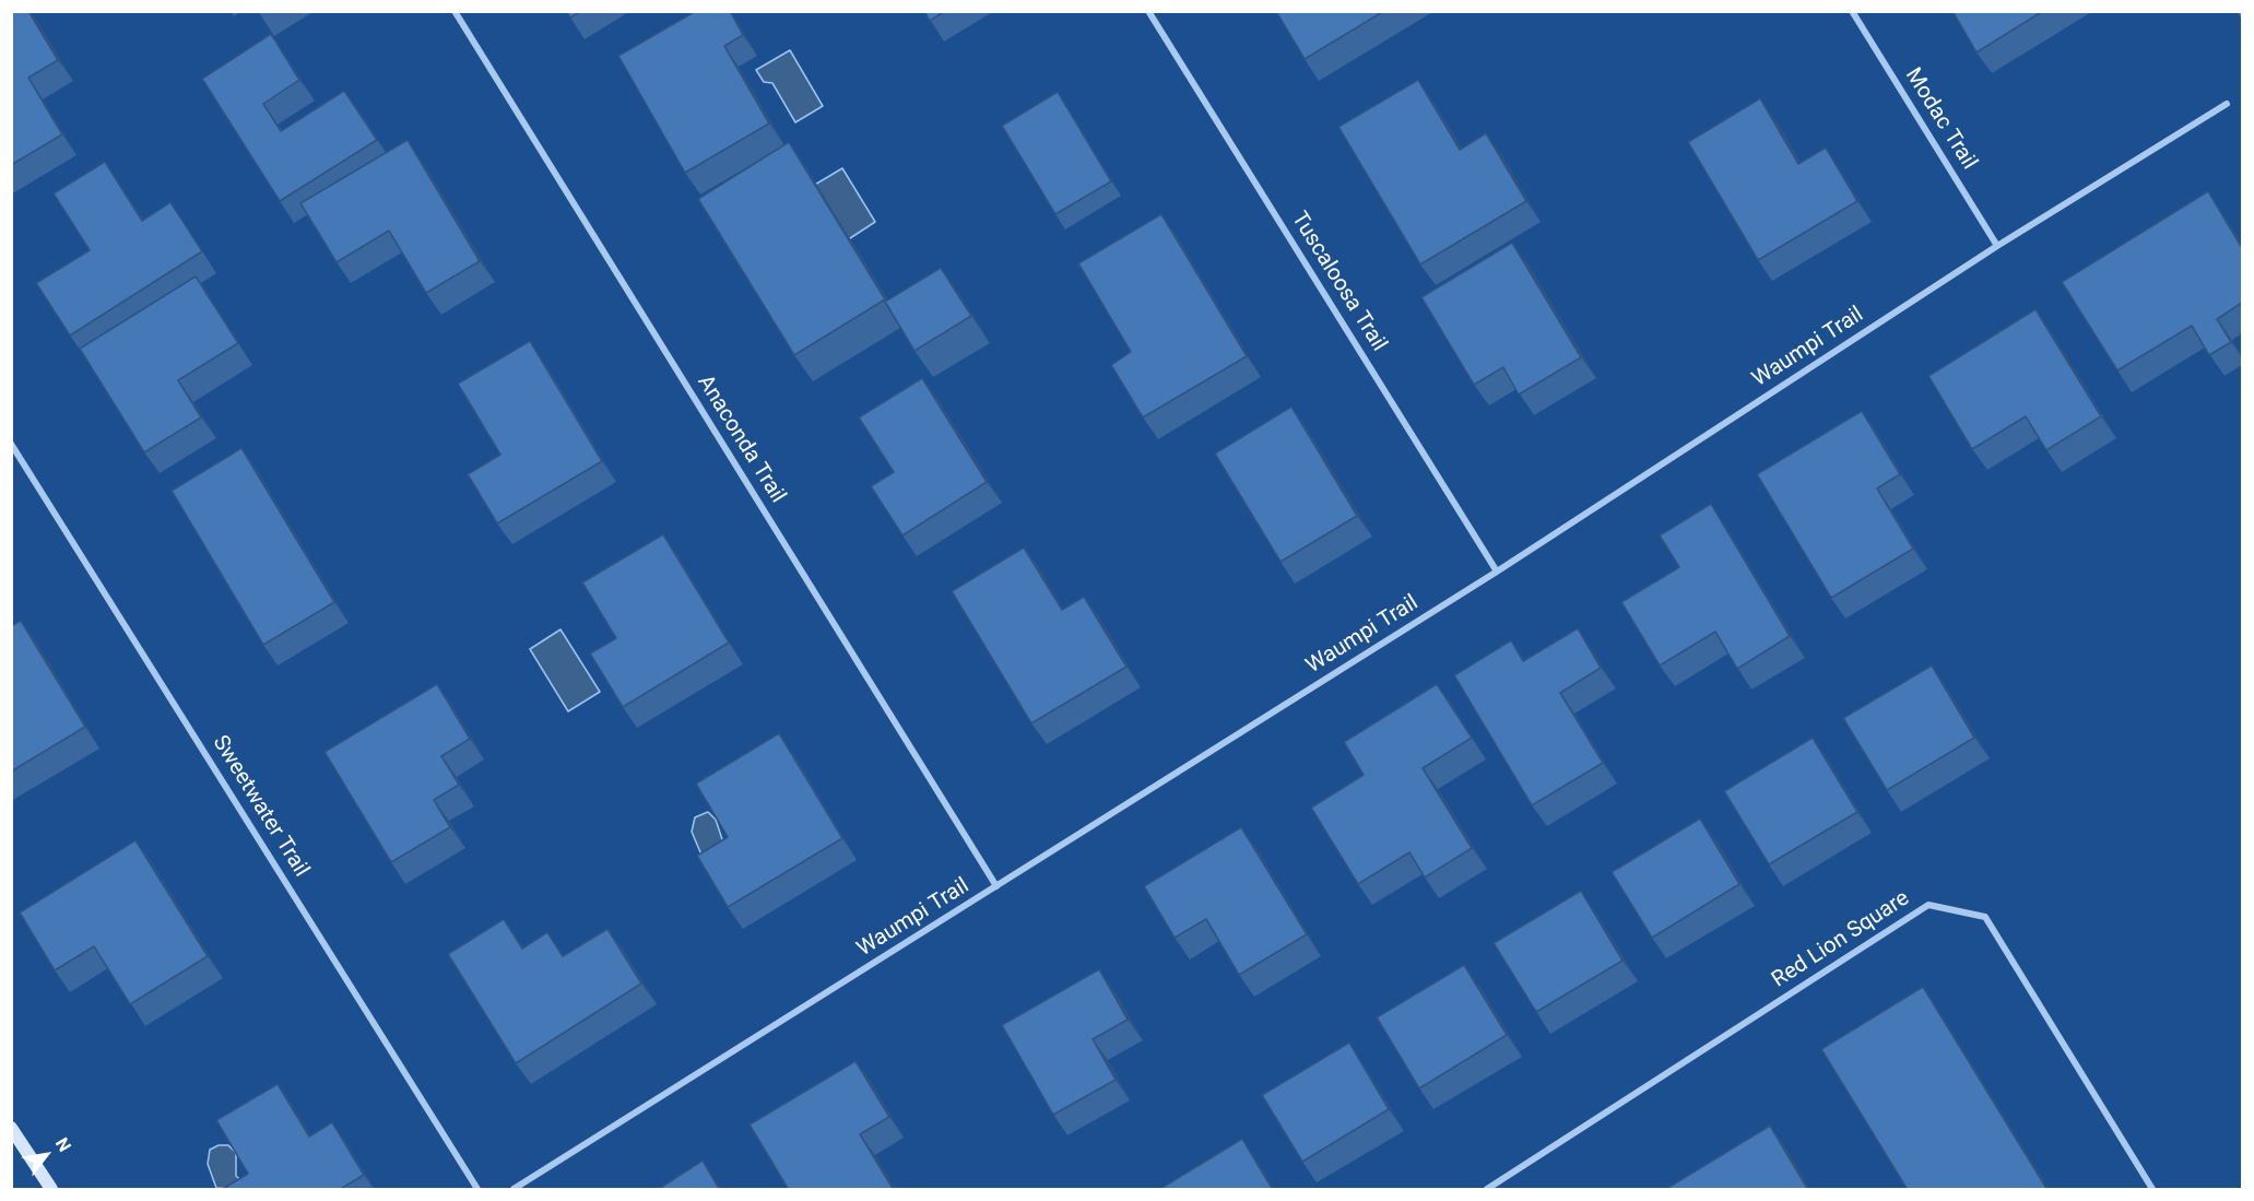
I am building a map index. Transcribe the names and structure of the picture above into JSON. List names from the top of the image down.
{
  "streets": {
    "street": [
      "Modac Trail",
      "Tuscaloosa Trail",
      "Waumpi Trail",
      "Anaconda Trail",
      "Sweetwater Trail",
      "Red Lion Square"
    ]
  },
  "crossings": [
    ["Modac Trail", "Waumpi Trail"],
    ["Tuscaloosa Trail", "Waumpi Trail"],
    ["Waumpi Trail", "Anaconda Trail"]
  ],
  "north": "top right"
}
